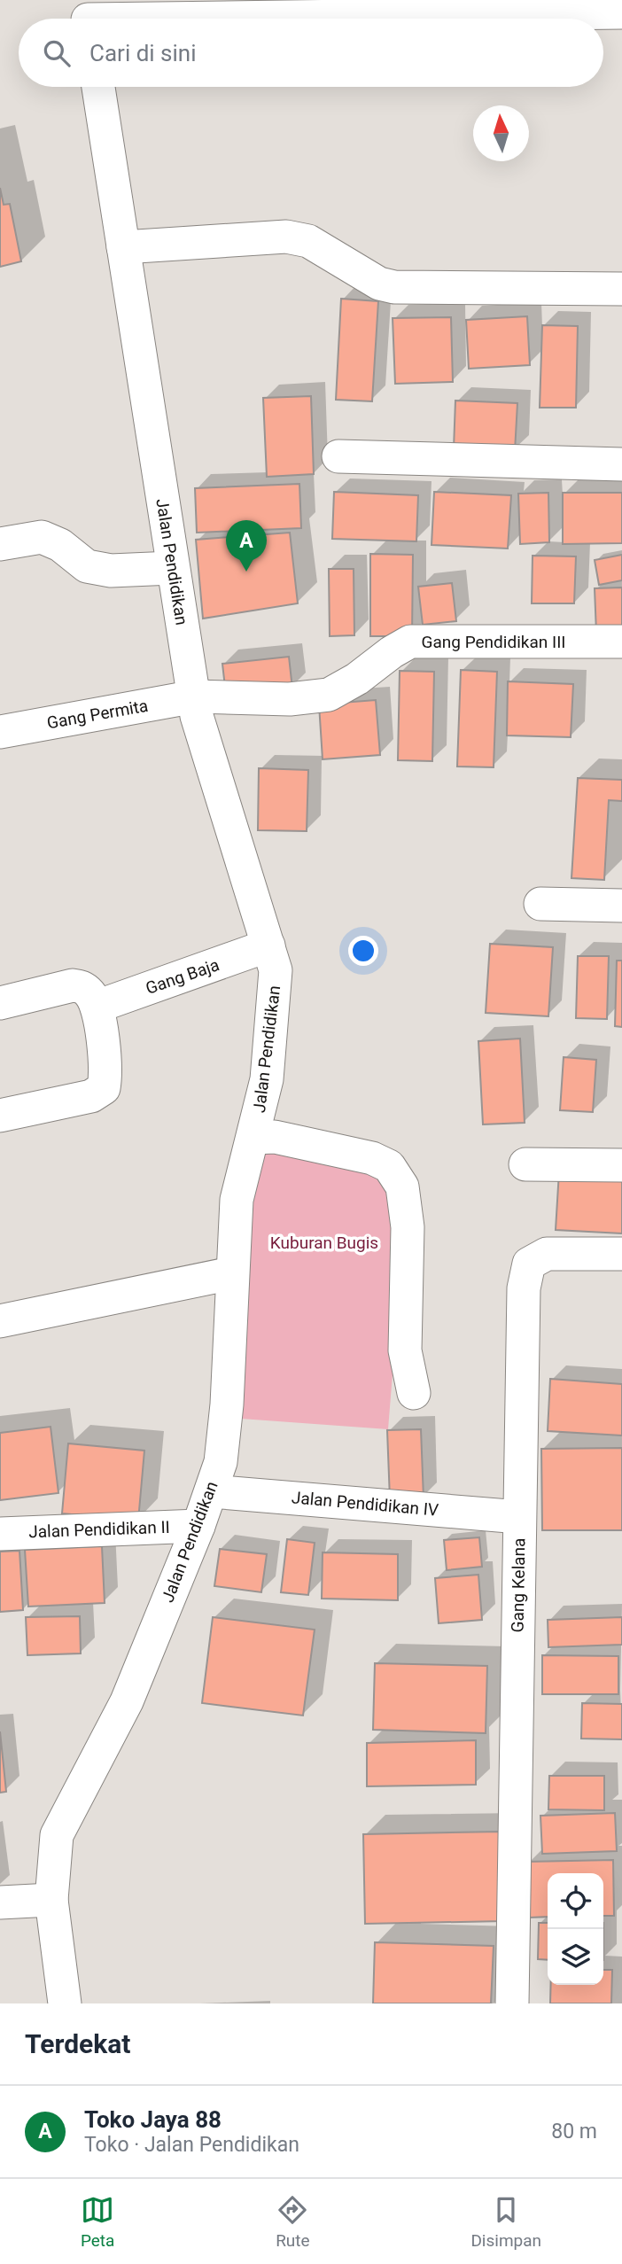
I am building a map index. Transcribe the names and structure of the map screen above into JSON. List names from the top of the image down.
{
  "streets": {
    "street": [
      "Jalan Pendidikan",
      "Gang Pendidikan III",
      "Gang Permita",
      "Gang Baja",
      "Jalan Pendidikan IV",
      "Jalan Pendidikan II",
      "Gang Kelana"
    ]
  },
  "crossings": [
    ["Jalan Pendidikan", "Gang Pendidikan III"],
    ["Jalan Pendidikan", "Gang Permita"],
    ["Jalan Pendidikan", "Gang Baja"],
    ["Jalan Pendidikan", "Jalan Pendidikan IV"],
    ["Jalan Pendidikan", "Jalan Pendidikan II"],
    ["Gang Pendidikan III", "Gang Permita"],
    ["Jalan Pendidikan IV", "Gang Kelana"]
  ],
  "parks": ["Kuburan Bugis"],
  "north": "top",
  "page": {
    "search": "Cari di sini",
    "pins": "A",
    "heading": "Terdekat",
    "list": [
      {
        "mark": "A",
        "name": "Toko Jaya 88",
        "note": "Toko · Jalan Pendidikan",
        "value": "80 m"
      }
    ],
    "nav": ["Peta", "Rute", "Disimpan"]
  }
}
